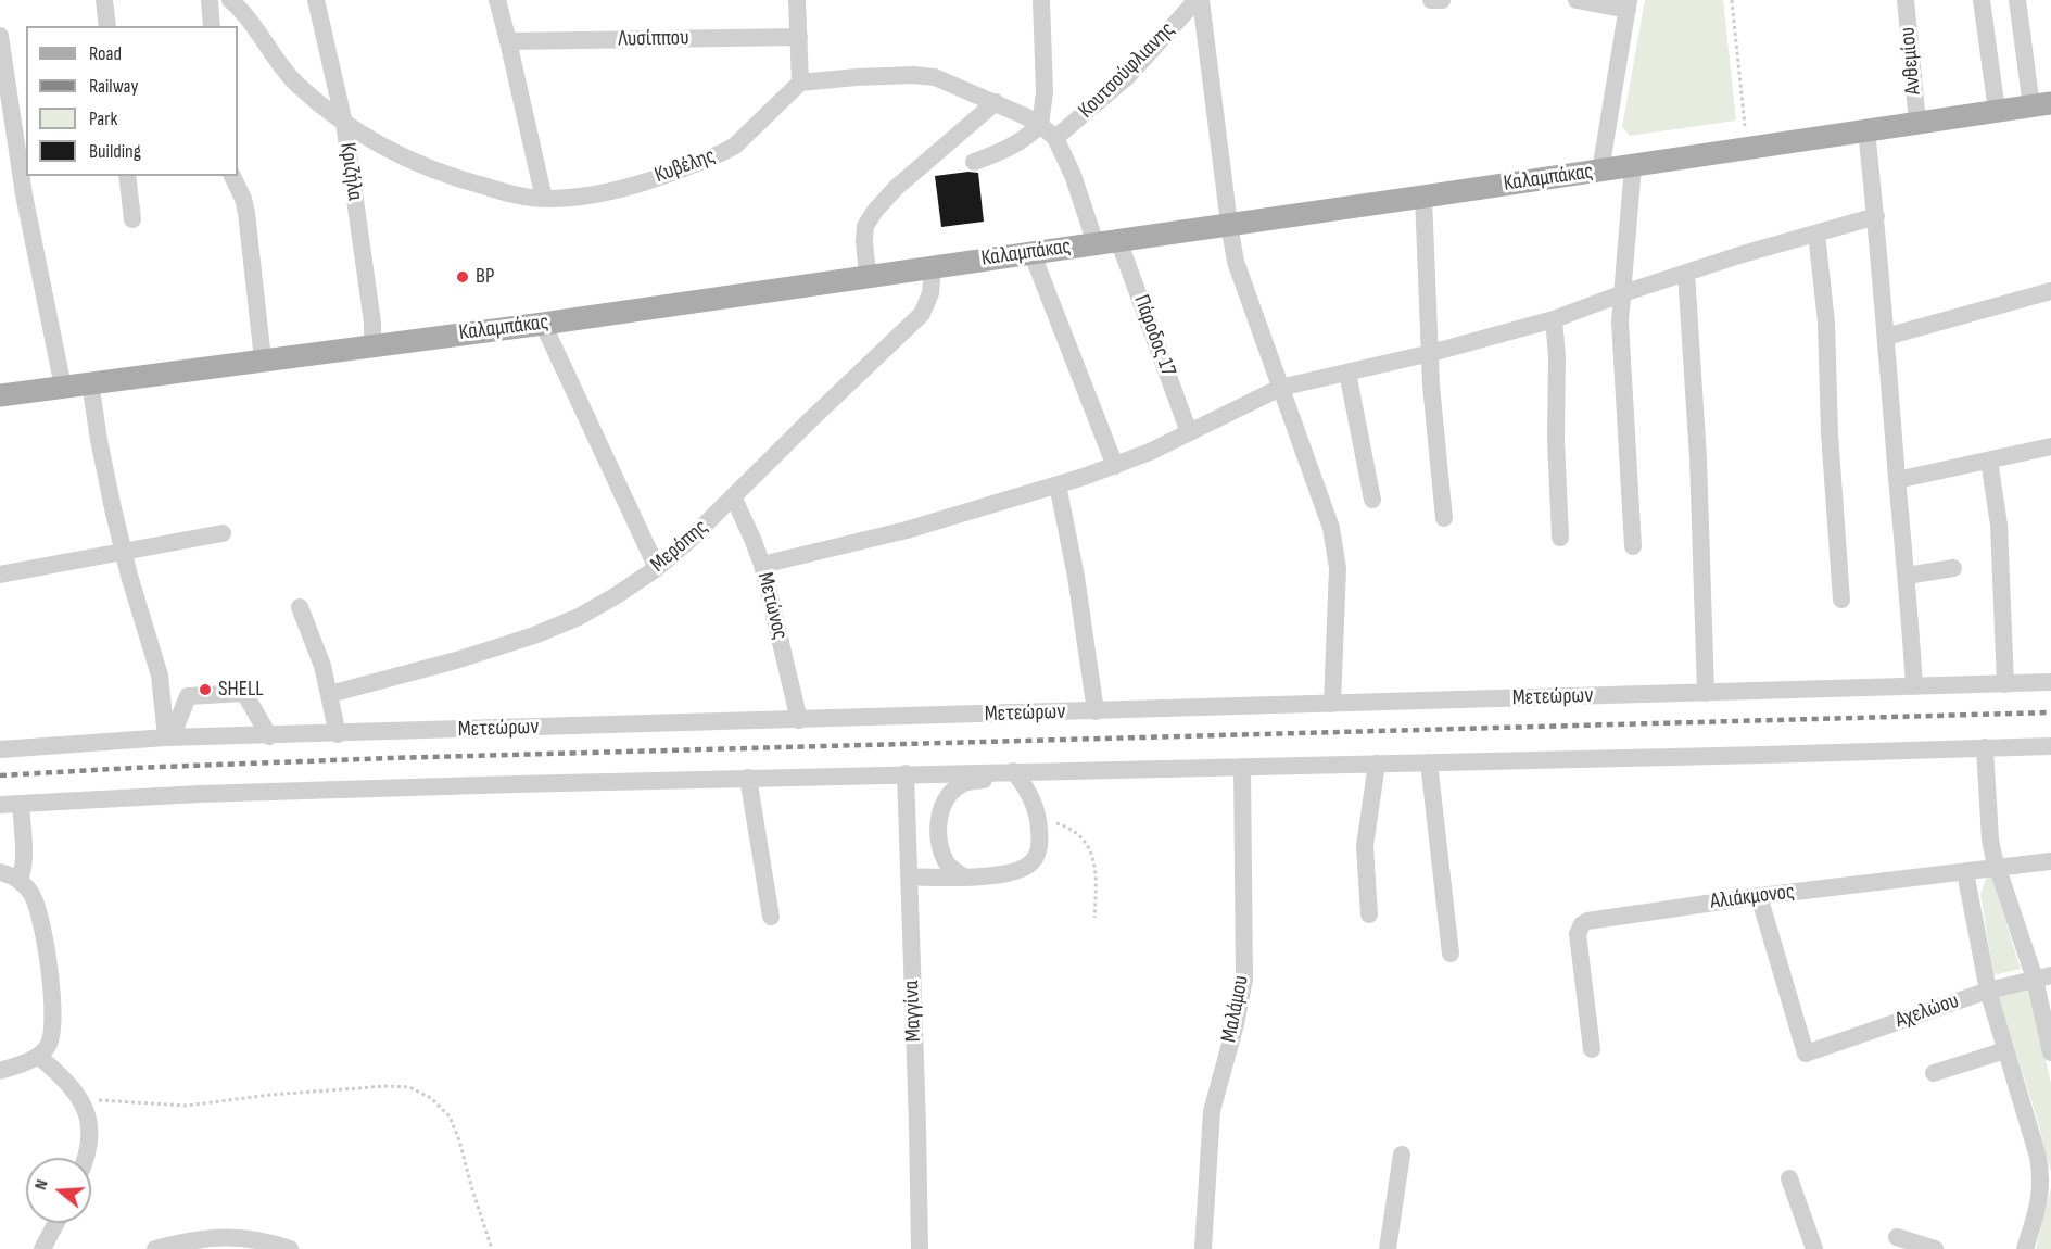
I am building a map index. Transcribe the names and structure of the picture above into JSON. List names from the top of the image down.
{
  "streets": {
    "main road": ["Καλαμπάκας"],
    "street": [
      "Λυσίππου",
      "Ανθεμίου",
      "Κουτσούφλιανης",
      "Κυβέλης",
      "Κριζήλα",
      "Πάροδος 17",
      "Μερόπης",
      "Μετώνος",
      "Μετεώρων",
      "Αλιάκμονος",
      "Μαλάμου",
      "Μαγγίνα",
      "Αχελώου"
    ]
  },
  "crossings": [
    ["Ανθεμίου", "Καλαμπάκας"],
    ["Κυβέλης", "Κριζήλα"],
    ["Κριζήλα", "Καλαμπάκας"],
    ["Καλαμπάκας", "Πάροδος 17"],
    ["Καλαμπάκας", "Μερόπης"],
    ["Μερόπης", "Μετώνος"],
    ["Μετώνος", "Μετεώρων"],
    ["Αλιάκμονος", "Αχελώου"]
  ],
  "places": ["BP", "SHELL"],
  "legend": [
    "Road",
    "Railway",
    "Park",
    "Building"
  ],
  "north": "left"
}
